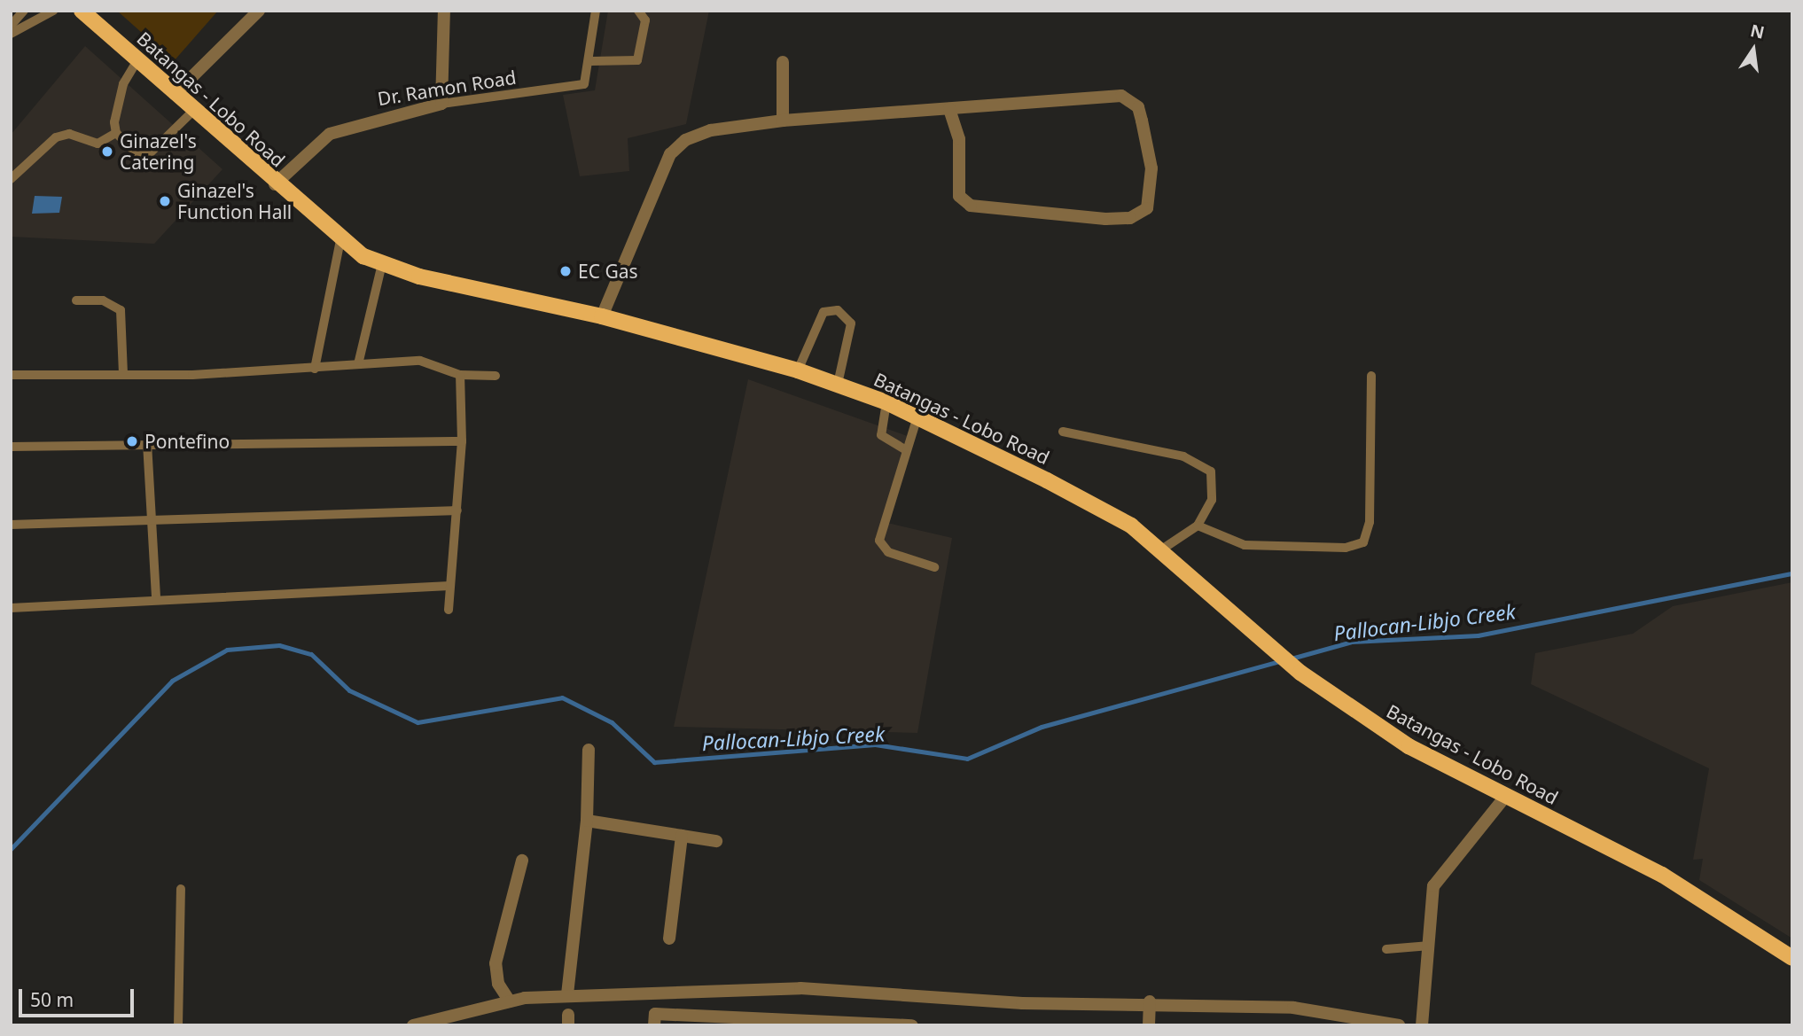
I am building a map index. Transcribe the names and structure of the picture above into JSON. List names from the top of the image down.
{
  "streets": {
    "main road": ["Batangas - Lobo Road"],
    "street": ["Dr. Ramon Road"]
  },
  "crossings": [
    ["Dr. Ramon Road", "Batangas - Lobo Road"]
  ],
  "water": ["Pallocan-Libjo Creek"],
  "places": [
    "Ginazel's Catering",
    "Ginazel's Function Hall",
    "EC Gas",
    "Pontefino"
  ],
  "scale_bar": "50 m",
  "north": "top"
}
